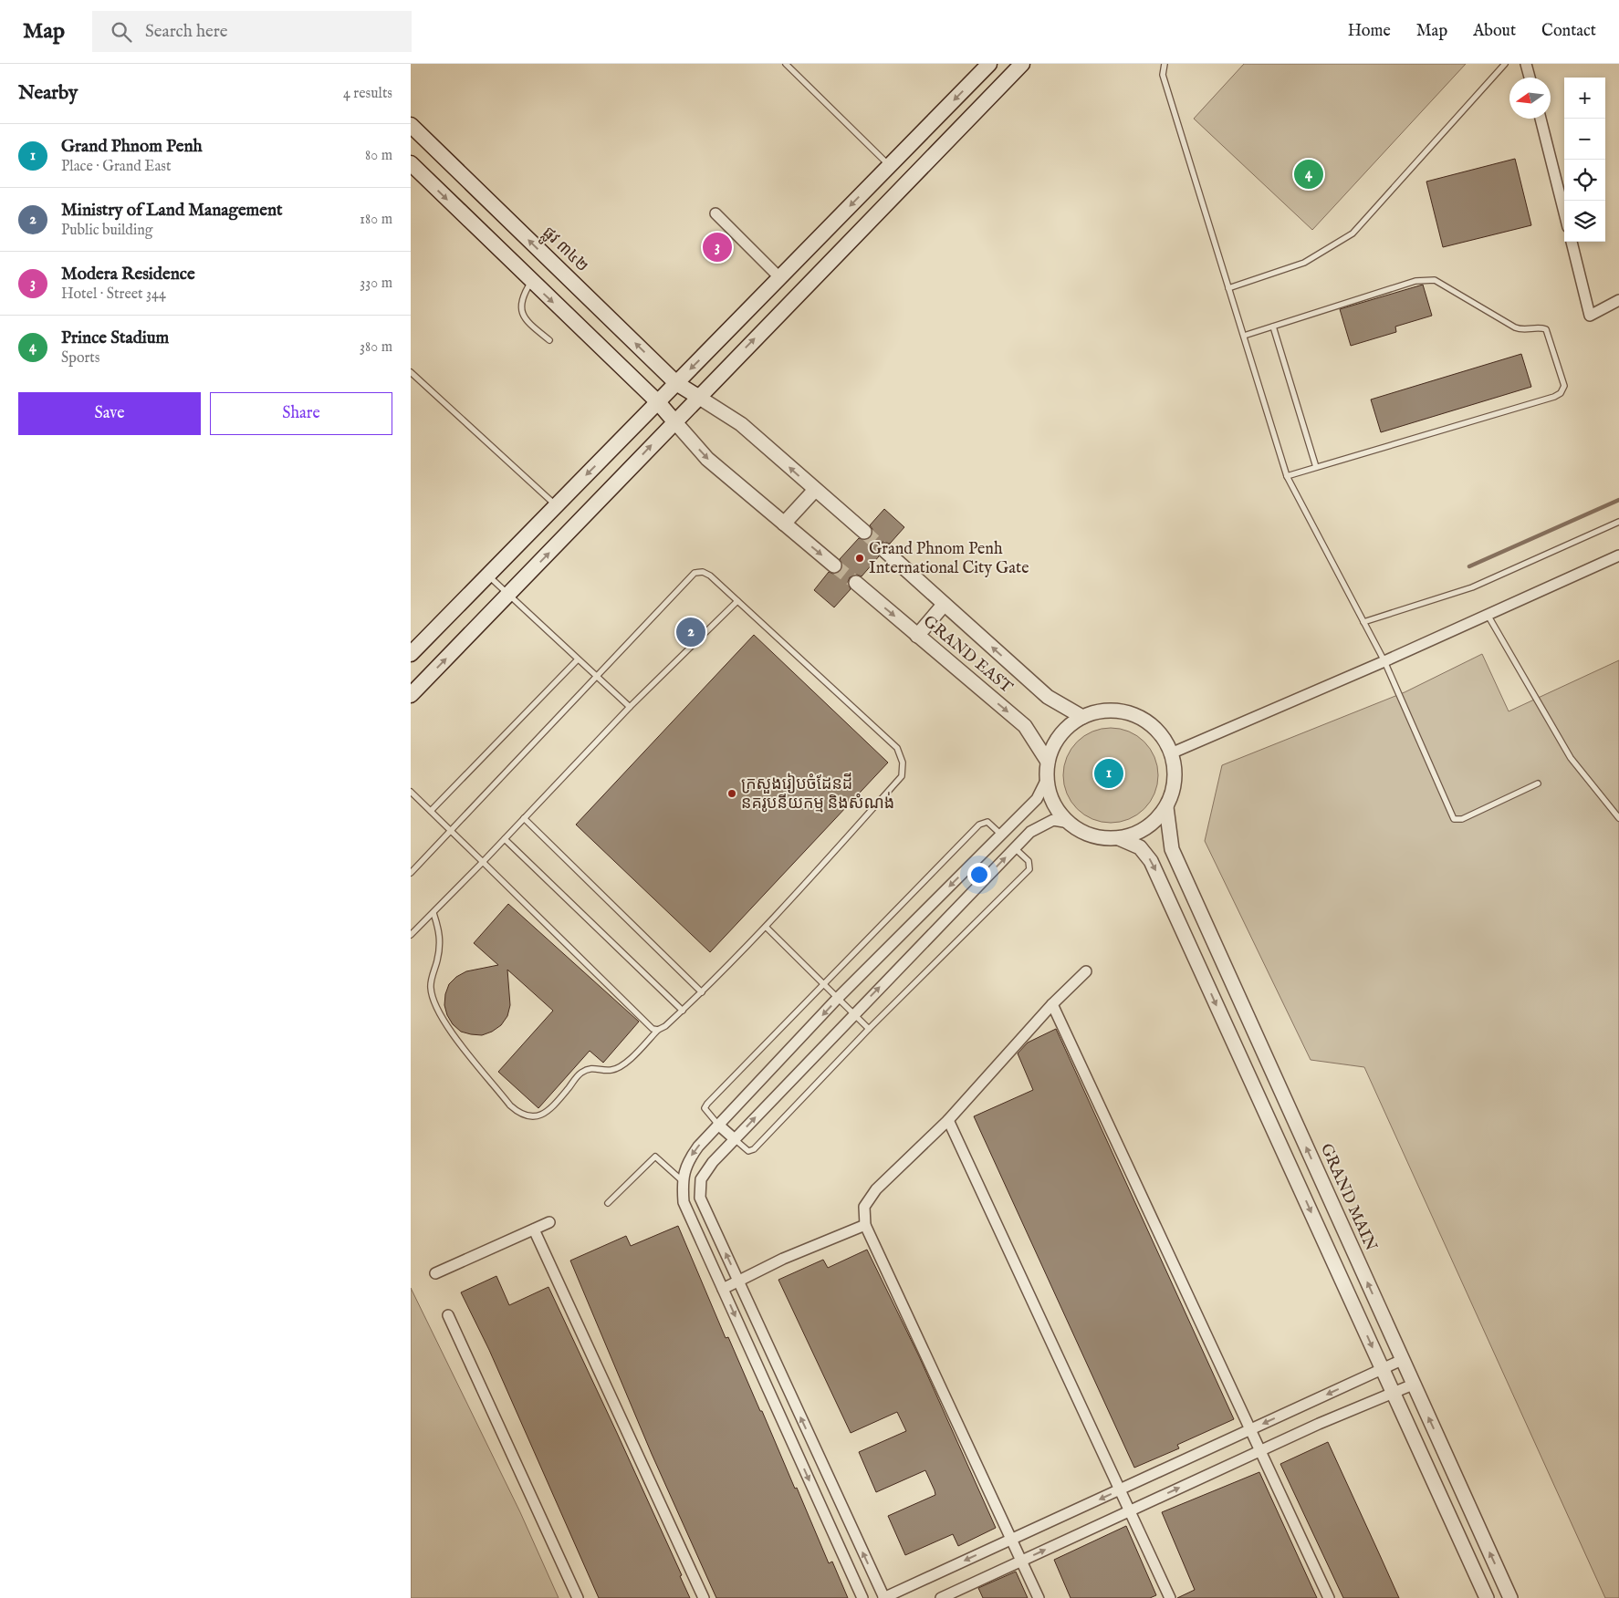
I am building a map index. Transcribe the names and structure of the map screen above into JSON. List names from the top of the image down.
{
  "streets": {
    "main road": ["ផ្លូវ ៣៤២"],
    "street": ["GRAND EAST", "GRAND MAIN"]
  },
  "crossings": [
    ["GRAND EAST", "GRAND MAIN"]
  ],
  "places": ["Grand Phnom Penh International City Gate", "ក្រសួងរៀបចំដែនដី នគរូបនីយកម្ម និងសំណង់"],
  "north": "left",
  "page": {
    "header": "Map",
    "search": "Search here",
    "nav": [
      "Home",
      "Map",
      "About",
      "Contact"
    ],
    "heading": ["Nearby", "4 results"],
    "map_buttons": ["+", "−"],
    "list": [
      {
        "mark": "1",
        "name": "Grand Phnom Penh",
        "note": "Place · Grand East",
        "value": "80 m"
      },
      {
        "mark": "2",
        "name": "Ministry of Land Management",
        "note": "Public building",
        "value": "180 m"
      },
      {
        "mark": "3",
        "name": "Modera Residence",
        "note": "Hotel · Street 344",
        "value": "330 m"
      },
      {
        "mark": "4",
        "name": "Prince Stadium",
        "note": "Sports",
        "value": "380 m"
      }
    ],
    "pins": [
      "4",
      "3",
      "2",
      "1"
    ],
    "buttons": ["Save", "Share"]
  }
}
